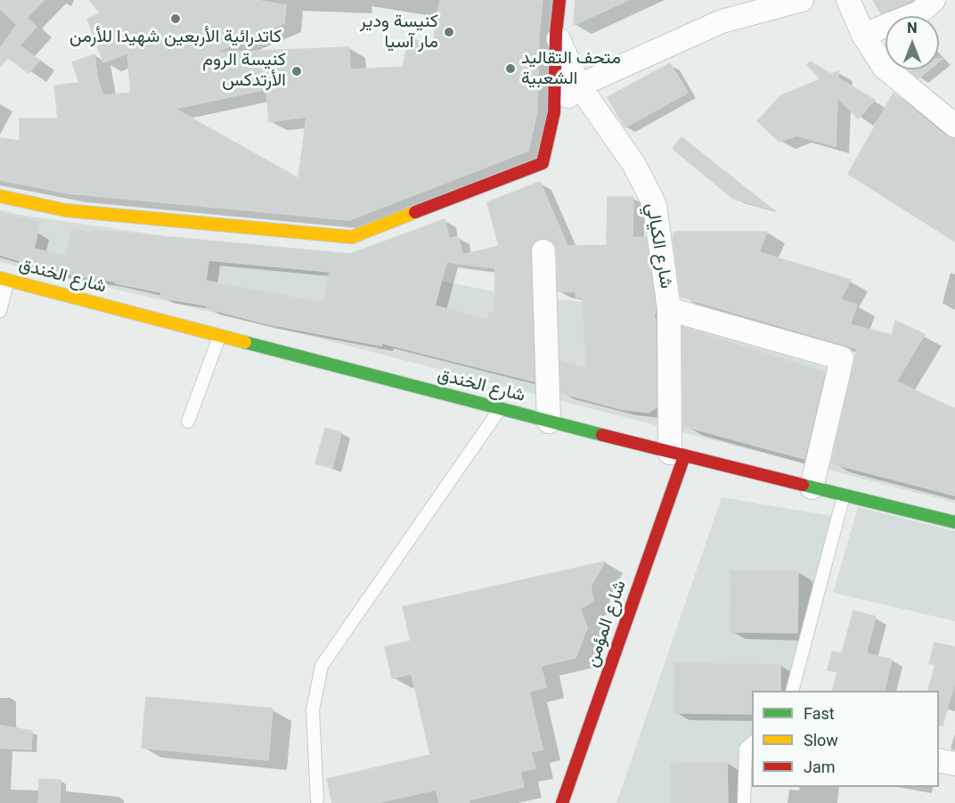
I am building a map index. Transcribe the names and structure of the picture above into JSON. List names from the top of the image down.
{
  "streets": {
    "main road": ["شارع الخندق", "شارع المؤمن"],
    "street": ["شارع الكيالي"]
  },
  "crossings": [
    ["شارع الكيالي", "شارع الخندق"],
    ["شارع الكيالي", "شارع المؤمن"],
    ["شارع الخندق", "شارع المؤمن"]
  ],
  "places": [
    "كاتدرائية الأربعين شهيدا للأرمن",
    "كنيسة ودير مار آسيا",
    "متحف التقاليد الشعبية",
    "كنيسة الروم الأرتدكس"
  ],
  "legend": ["Fast", "Slow", "Jam"],
  "north": "top"
}
